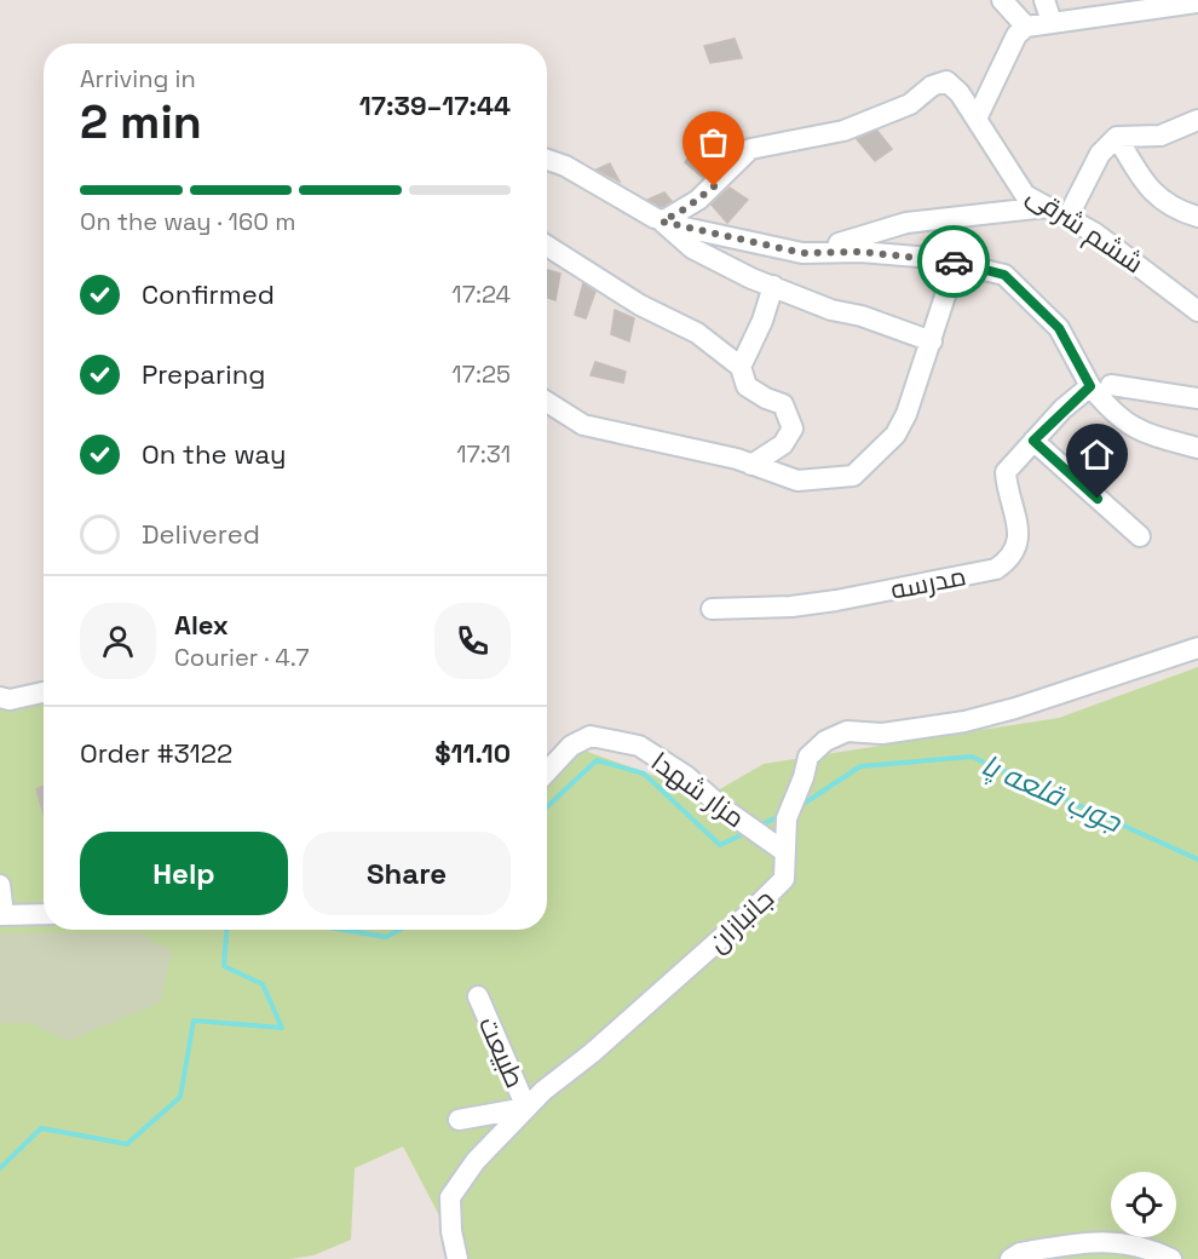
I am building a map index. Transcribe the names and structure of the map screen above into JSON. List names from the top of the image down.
{
  "streets": {
    "street": [
      "ششم شرقی",
      "مدرسه",
      "مزار شهدا",
      "جانبازان",
      "طبیعت"
    ]
  },
  "crossings": [
    ["مزار شهدا", "جانبازان"],
    ["جانبازان", "طبیعت"]
  ],
  "water": ["جوب قلعه پا"],
  "page": {
    "heading": ["2 min", "Arriving in", "17:39–17:44"],
    "panel": [
      "Alex",
      "Courier · 4.7",
      "Order #3122",
      "$11.10"
    ],
    "bar": "On the way · 160 m",
    "list": [
      ["Confirmed", "17:24"],
      ["Preparing", "17:25"],
      ["On the way", "17:31"],
      "Delivered"
    ],
    "buttons": ["Help", "Share"]
  }
}
